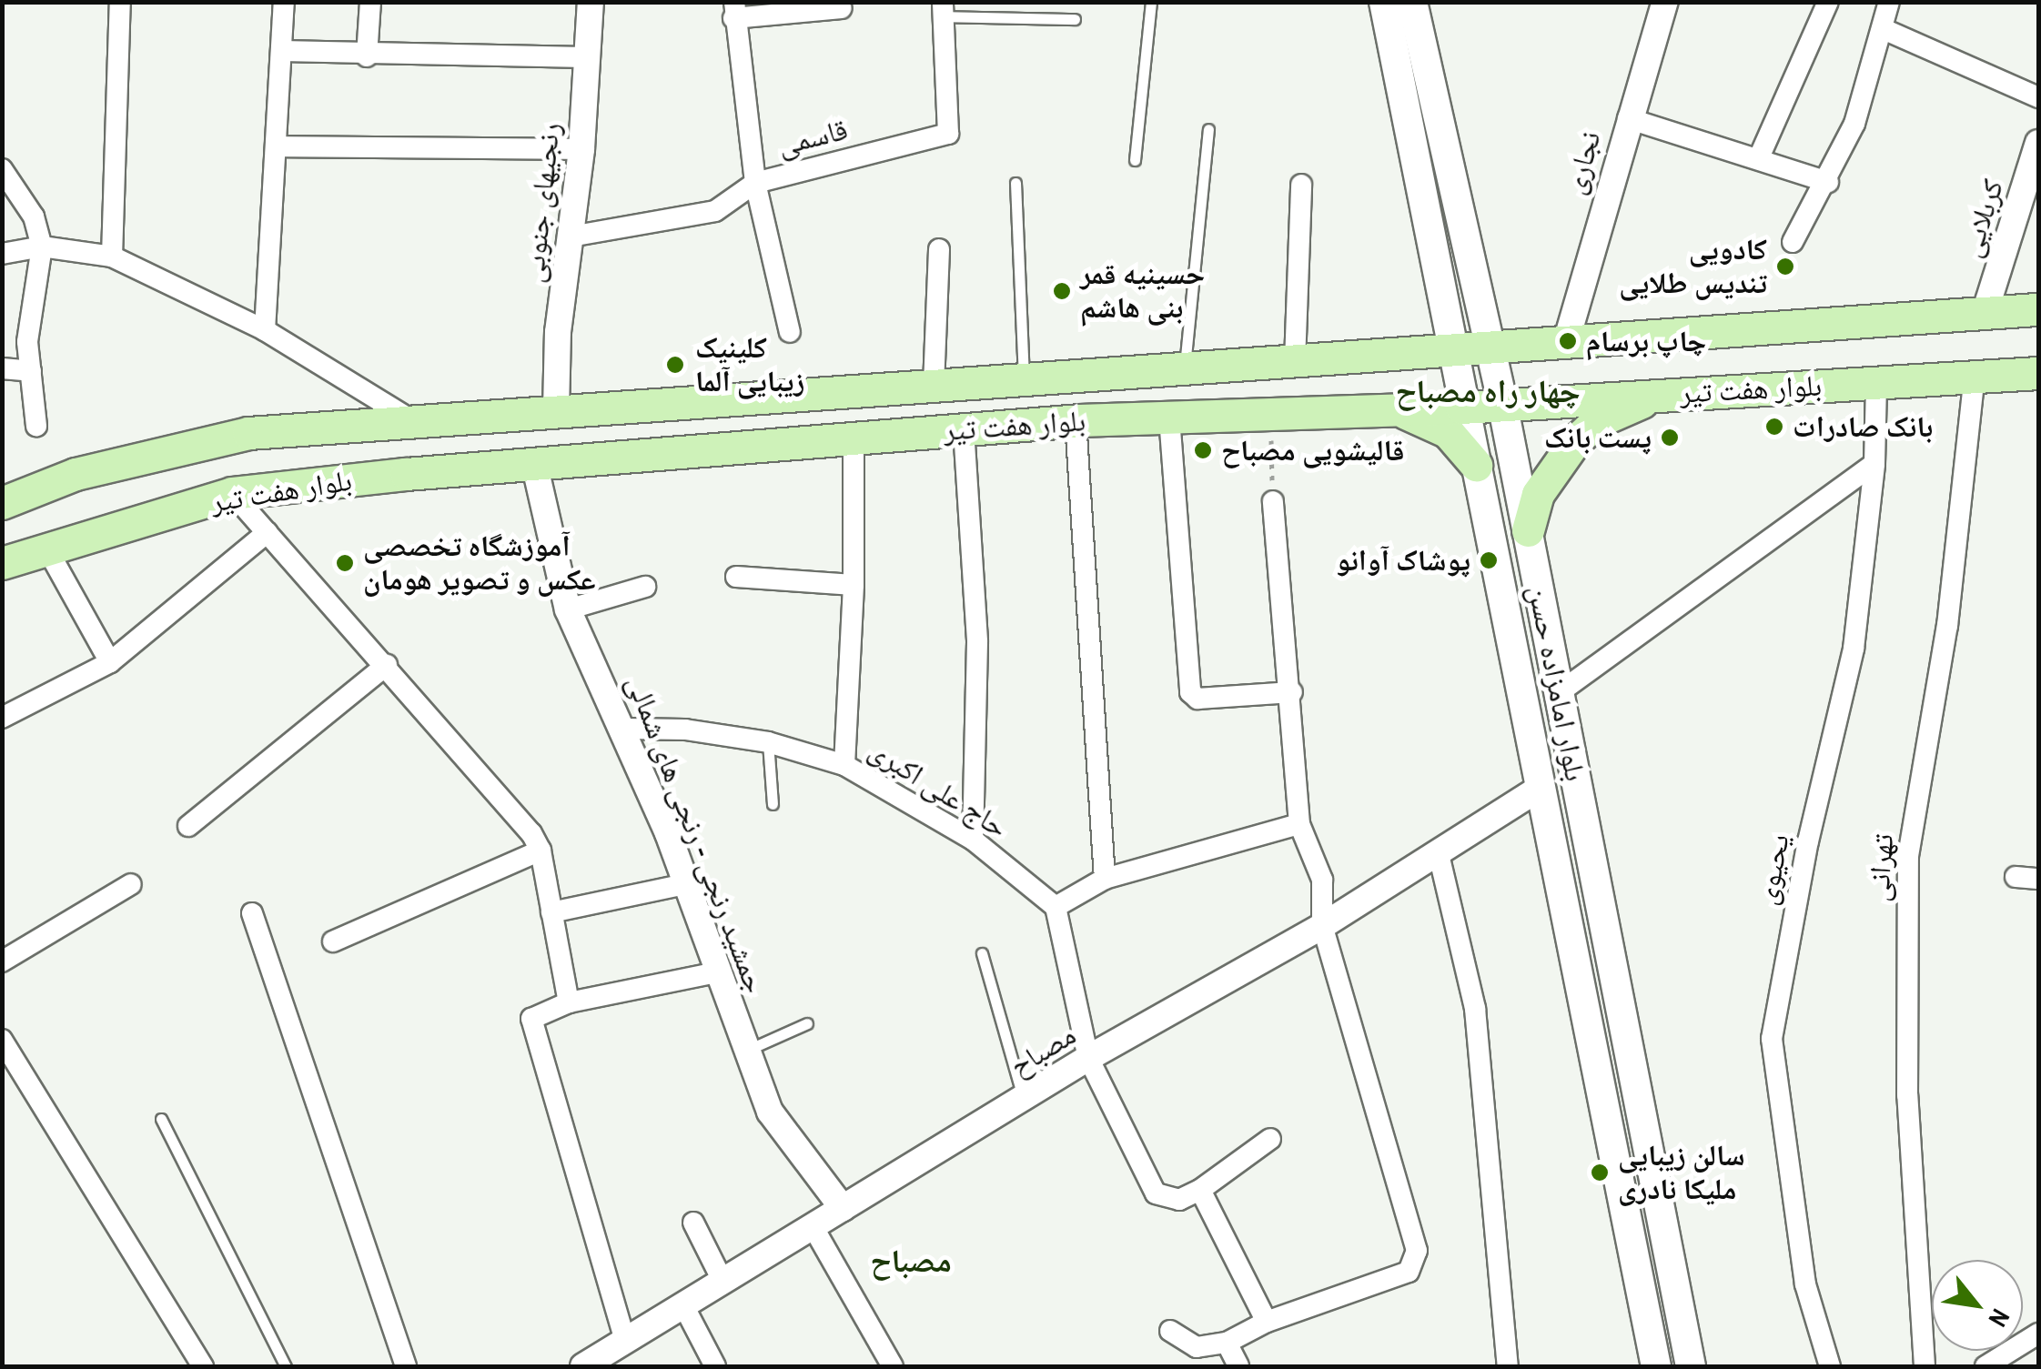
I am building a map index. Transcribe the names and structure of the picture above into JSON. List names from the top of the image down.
{
  "streets": {
    "main road": ["بلوار هفت تیر", "بلوار امامزاده حسن"],
    "street": [
      "قاسمی",
      "نجاری",
      "رنجیهای جنوبی",
      "کربلایی",
      "حاج علی اکبری",
      "جمشید رنجی - رنجی های شمالی",
      "تهرانی",
      "یحیوی",
      "مصباح"
    ]
  },
  "crossings": [
    ["قاسمی", "رنجیهای جنوبی"],
    ["نجاری", "بلوار هفت تیر"],
    ["رنجیهای جنوبی", "بلوار هفت تیر"],
    ["کربلایی", "بلوار هفت تیر"],
    ["بلوار هفت تیر", "بلوار امامزاده حسن"],
    ["بلوار هفت تیر", "جمشید رنجی - رنجی های شمالی"],
    ["بلوار هفت تیر", "تهرانی"],
    ["بلوار هفت تیر", "یحیوی"],
    ["بلوار امامزاده حسن", "مصباح"],
    ["حاج علی اکبری", "جمشید رنجی - رنجی های شمالی"],
    ["جمشید رنجی - رنجی های شمالی", "مصباح"]
  ],
  "districts": ["چهار راه مصباح", "مصباح"],
  "places": [
    "کادویی تندیس طلایی",
    "حسینیه قمر بنی هاشم",
    "چاپ برسام",
    "کلینیک زیبایی آلما",
    "بانک صادرات",
    "پست بانک",
    "قالیشویی مصباح",
    "پوشاک آوانو",
    "آموزشگاه تخصصی عکس و تصویر هومان",
    "سالن زیبایی ملیکا نادری"
  ],
  "north": "bottom right"
}
